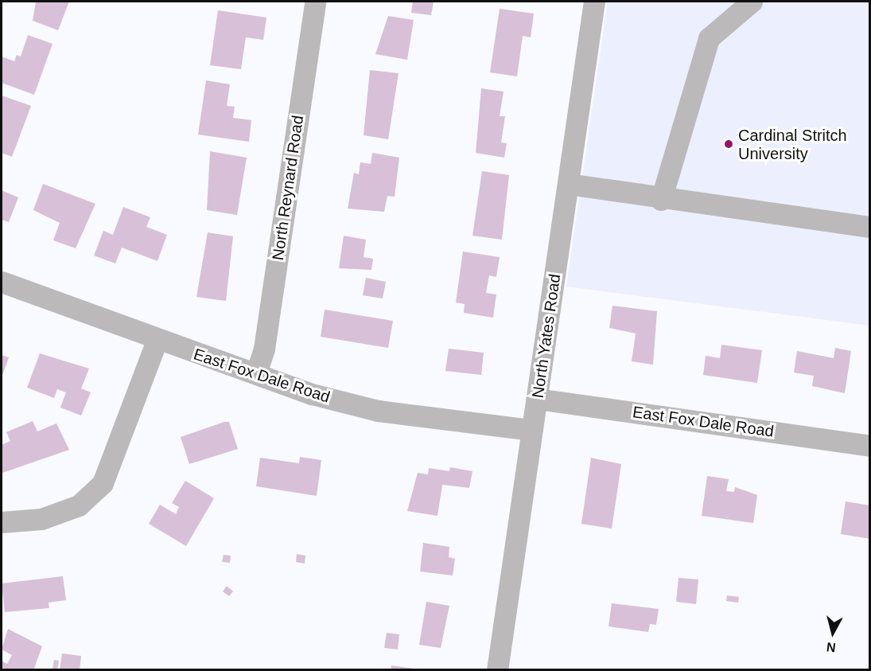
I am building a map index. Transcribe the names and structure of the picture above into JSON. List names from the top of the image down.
{
  "streets": {
    "street": ["North Reynard Road", "North Yates Road", "East Fox Dale Road"]
  },
  "crossings": [
    ["North Reynard Road", "East Fox Dale Road"],
    ["North Yates Road", "East Fox Dale Road"]
  ],
  "places": ["Cardinal Stritch University"],
  "north": "bottom"
}
